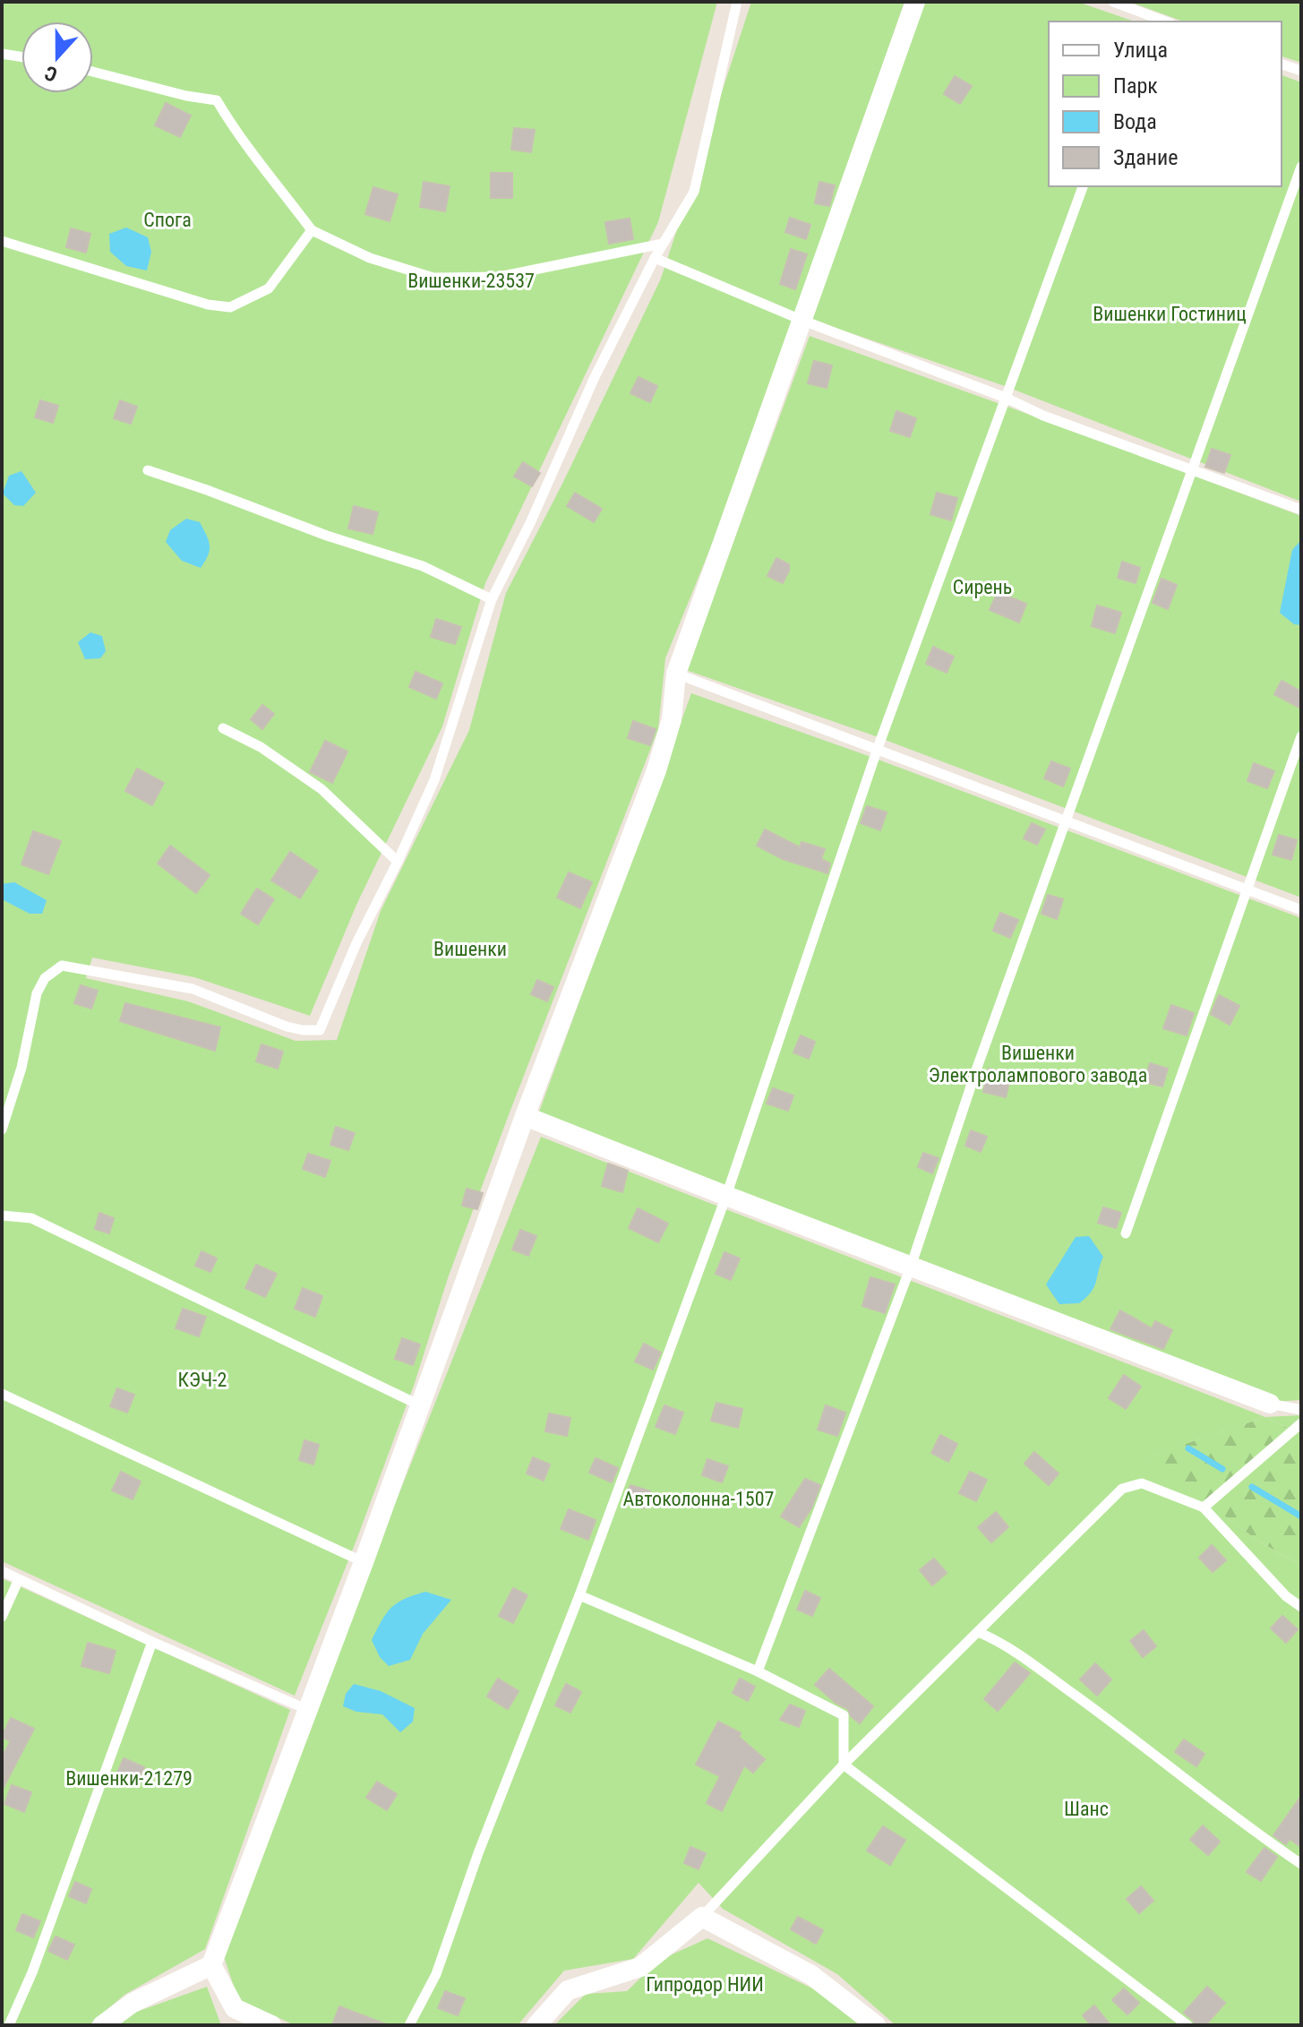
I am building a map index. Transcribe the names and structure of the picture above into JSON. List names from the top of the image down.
{
  "parks": [
    "Спога",
    "Вишенки-23537",
    "Вишенки Гостиниц",
    "Сирень",
    "Вишенки",
    "Вишенки Электролампового завода",
    "КЭЧ-2",
    "Автоколонна-1507",
    "Вишенки-21279",
    "Шанс",
    "Гипродор НИИ"
  ],
  "legend": [
    "Улица",
    "Парк",
    "Вода",
    "Здание"
  ],
  "north": "bottom"
}
